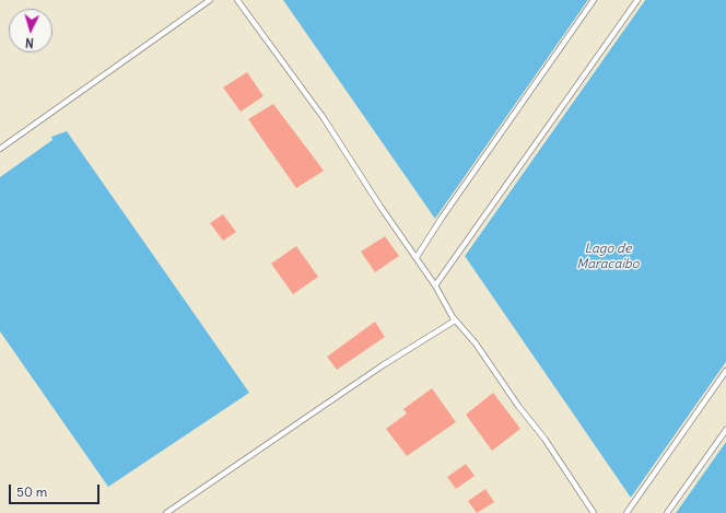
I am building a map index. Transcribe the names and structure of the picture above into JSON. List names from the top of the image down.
{
  "water": ["Lago de Maracaibo"],
  "scale_bar": "50 m",
  "north": "bottom"
}
